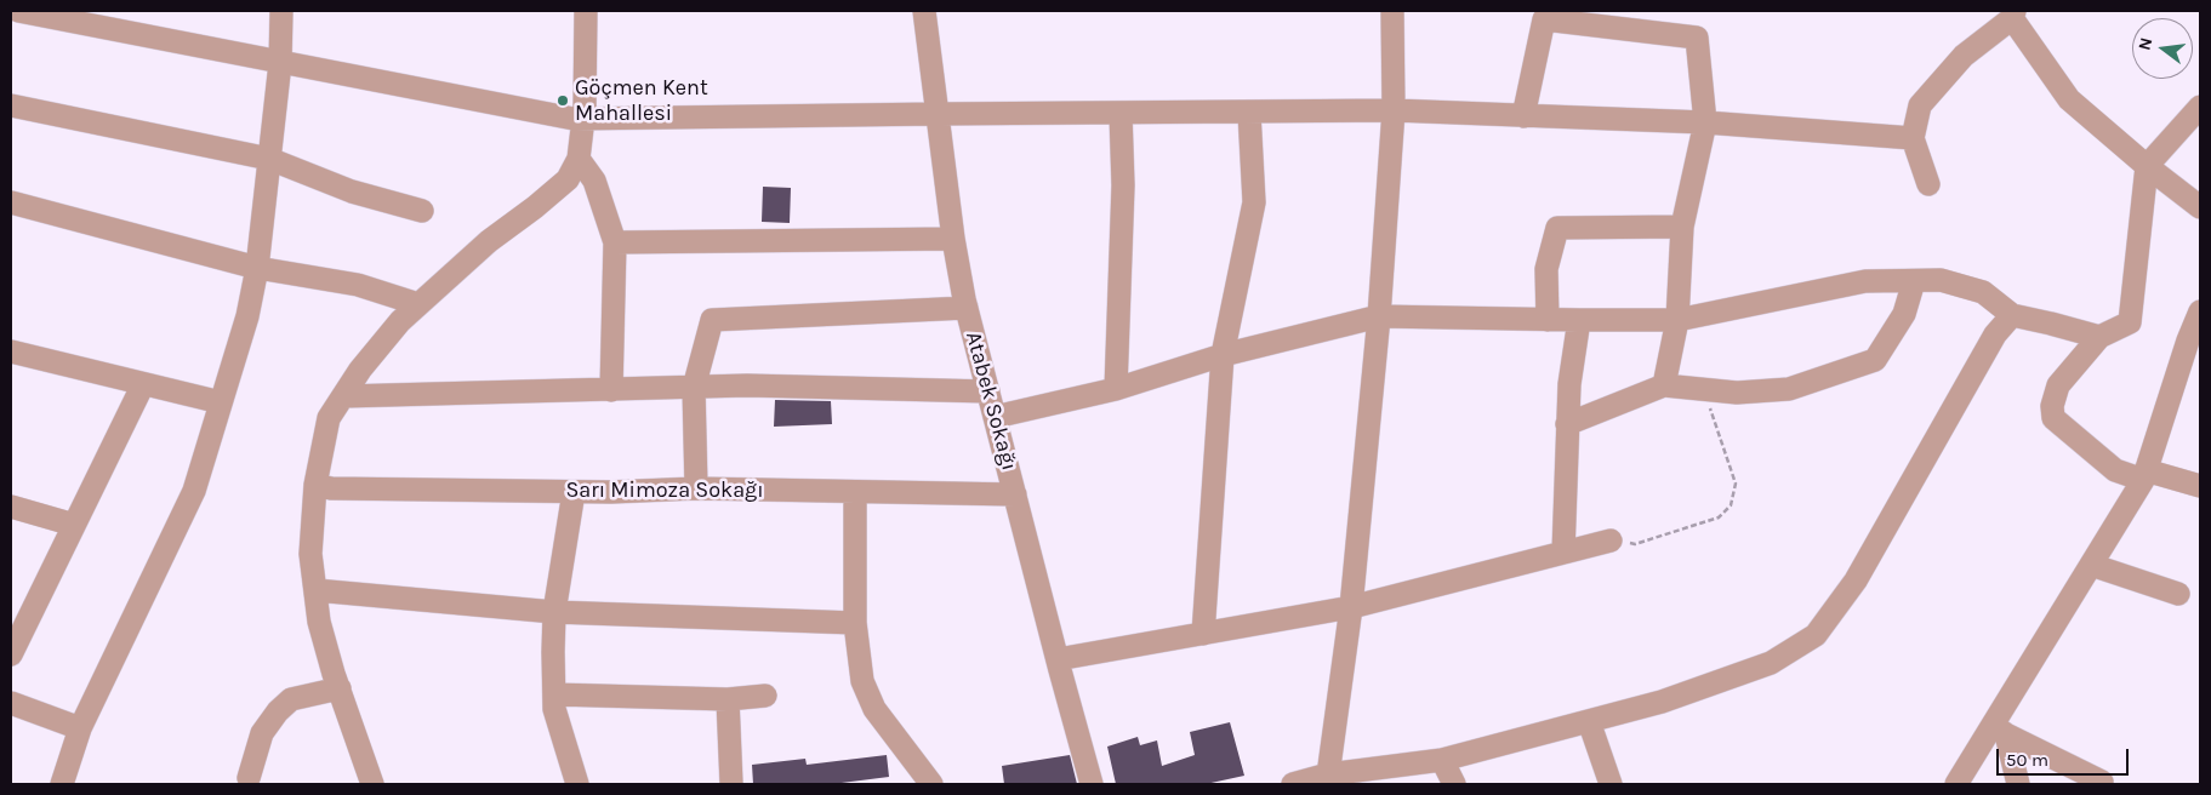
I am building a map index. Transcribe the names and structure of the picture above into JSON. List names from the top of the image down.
{
  "streets": {
    "street": ["Atabek Sokağı", "Sarı Mimoza Sokağı"]
  },
  "crossings": [
    ["Atabek Sokağı", "Sarı Mimoza Sokağı"]
  ],
  "places": ["Göçmen Kent Mahallesi"],
  "scale_bar": "50 m",
  "north": "left"
}
